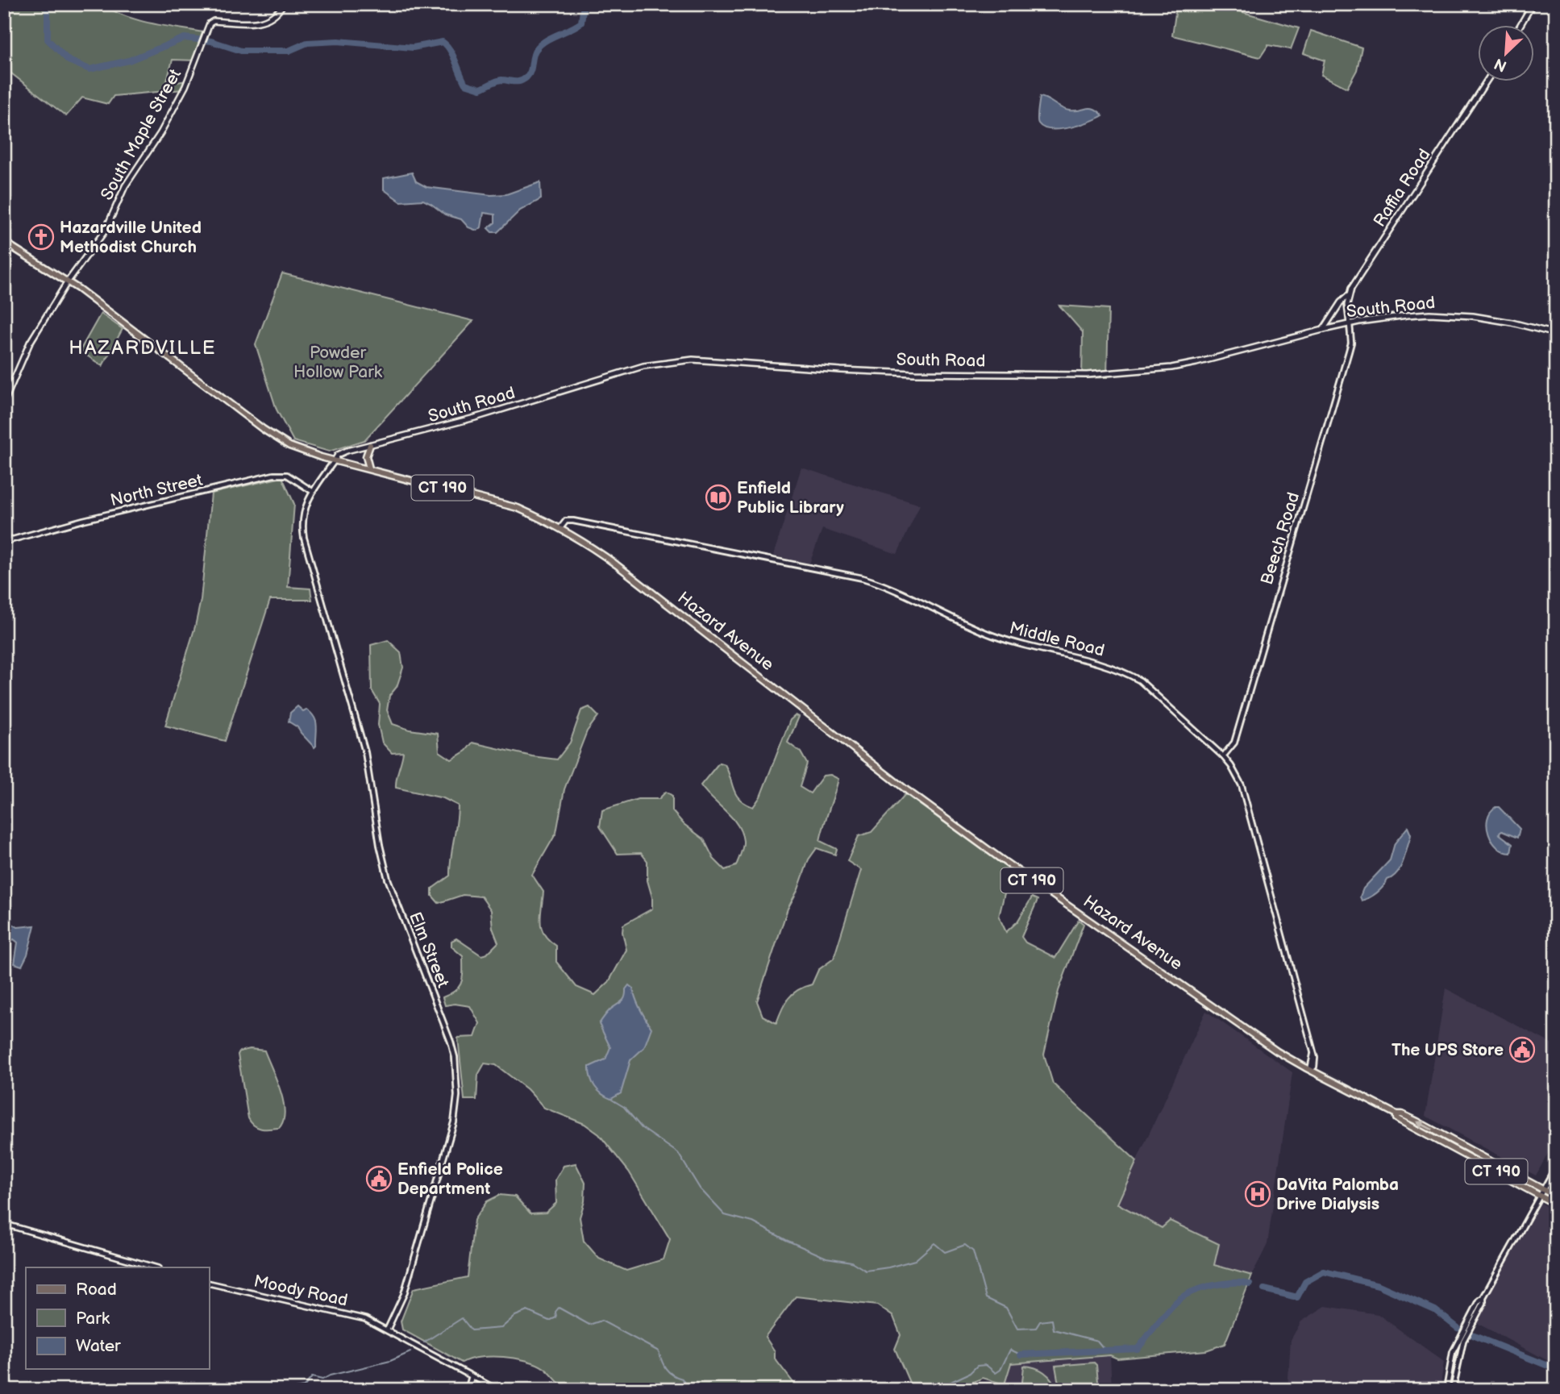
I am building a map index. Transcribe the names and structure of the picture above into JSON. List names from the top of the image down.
{
  "streets": {
    "main road": [
      "South Maple Street",
      "Raffia Road",
      "South Road",
      "CT 190",
      "Hazard Avenue"
    ],
    "street": [
      "North Street",
      "Beech Road",
      "Middle Road",
      "Elm Street",
      "Moody Road"
    ]
  },
  "crossings": [
    ["South Maple Street", "Hazard Avenue"],
    ["Raffia Road", "South Road"],
    ["South Road", "Beech Road"],
    ["South Road", "Hazard Avenue"],
    ["South Road", "Elm Street"],
    ["North Street", "Elm Street"],
    ["Beech Road", "Middle Road"],
    ["Hazard Avenue", "Middle Road"],
    ["Hazard Avenue", "Elm Street"],
    ["Elm Street", "Moody Road"]
  ],
  "districts": ["HAZARDVILLE"],
  "parks": ["Powder Hollow Park"],
  "places": {
    "church": ["Hazardville United Methodist Church"],
    "library": ["Enfield Public Library"],
    "public building": ["The UPS Store", "Enfield Police Department"],
    "hospital": ["DaVita Palomba Drive Dialysis"]
  },
  "legend": ["Road", "Park", "Water"],
  "north": "bottom left"
}
